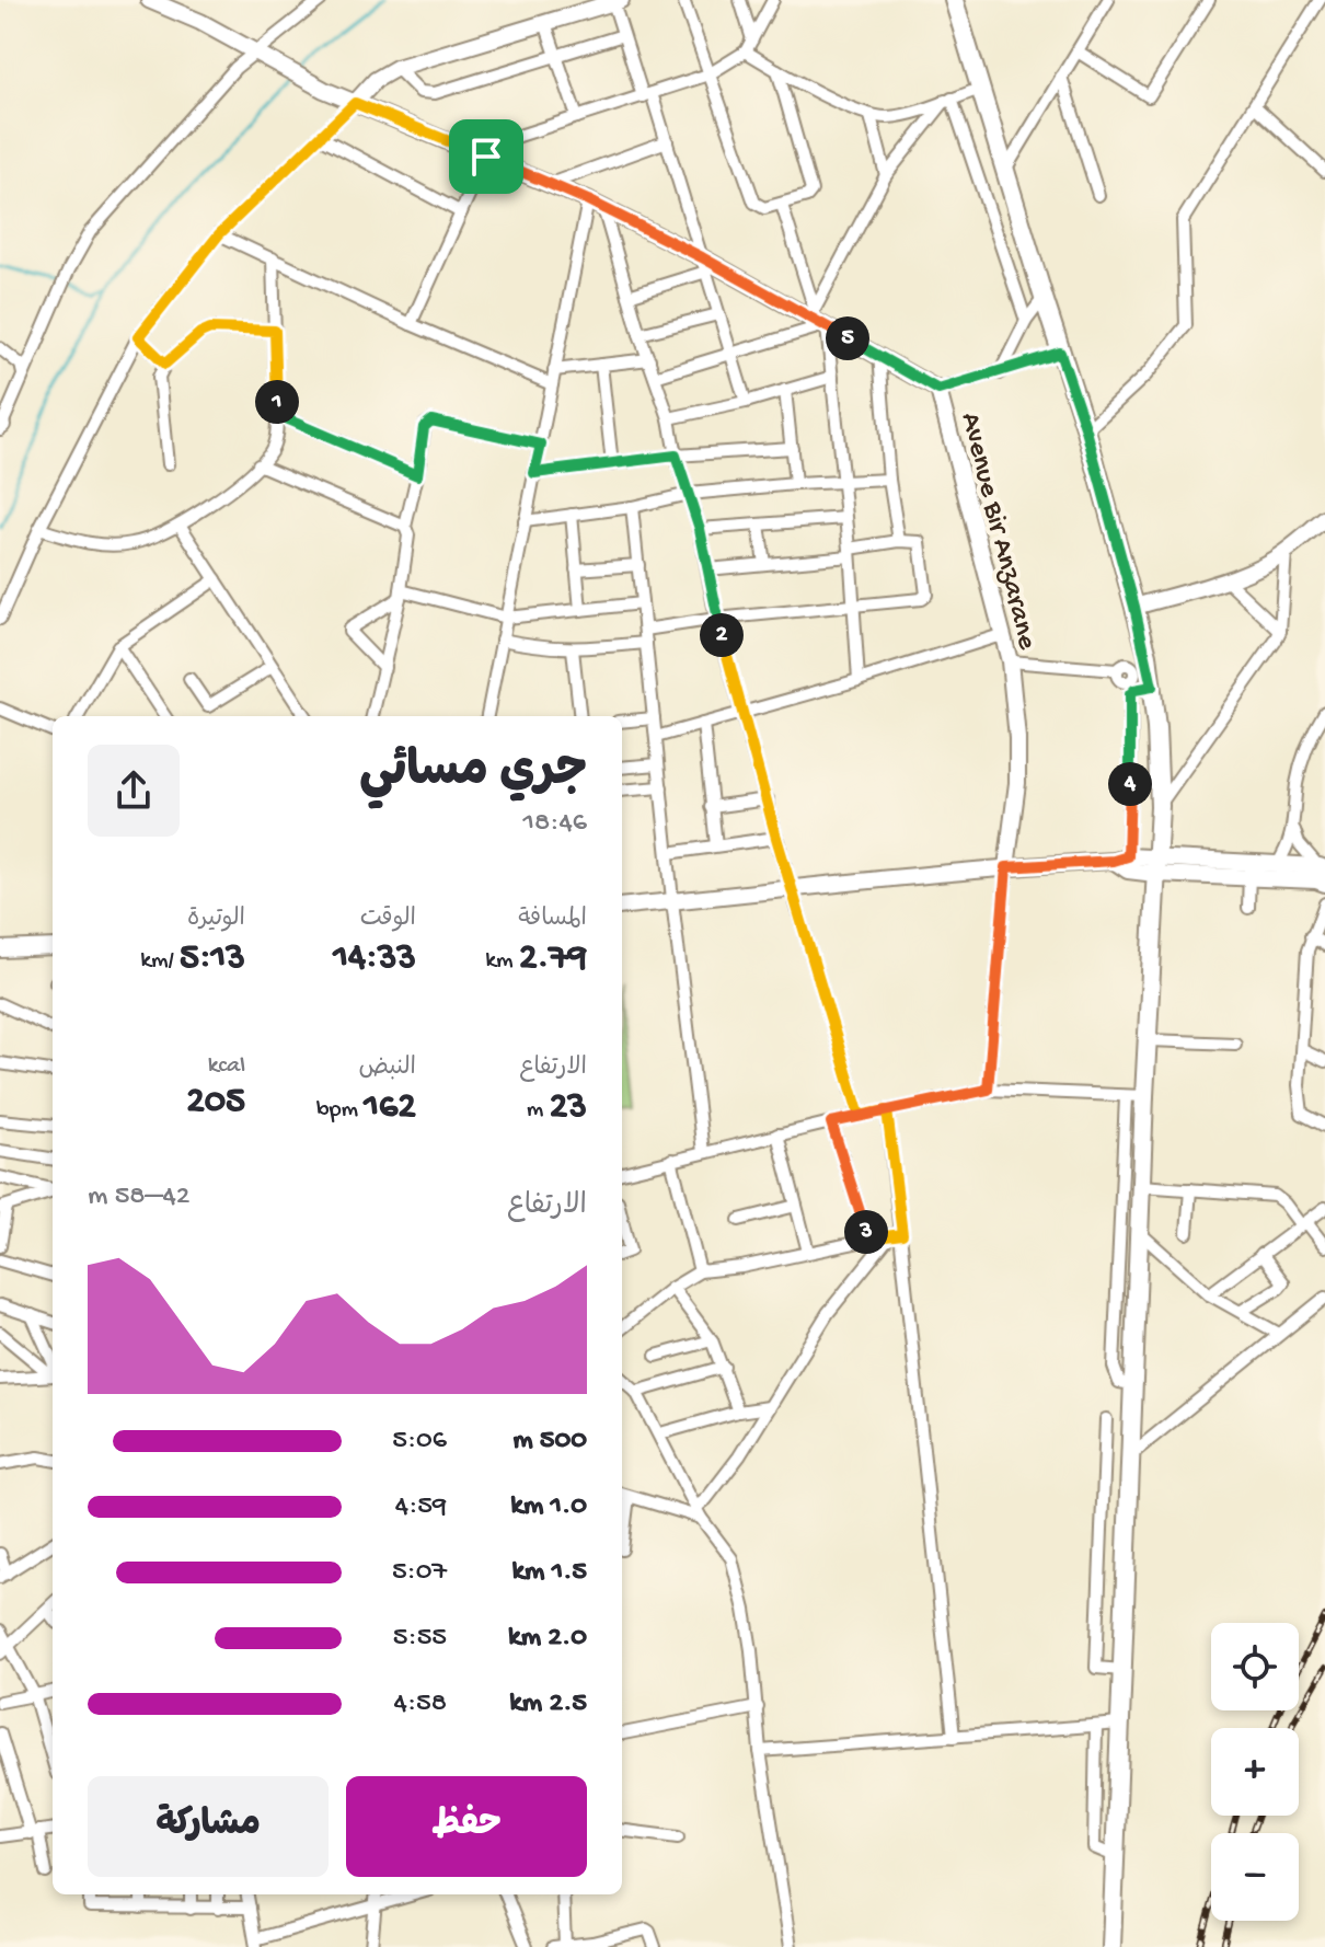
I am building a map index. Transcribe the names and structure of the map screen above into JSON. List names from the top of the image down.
{
  "streets": {
    "street": ["Avenue Bir Anzarane"]
  },
  "page": {
    "pins": [
      "5",
      "1",
      "2",
      "4",
      "3"
    ],
    "heading": ["جري مسائي", "18:46"],
    "stats": [
      ["المسافة", "2.79 km"],
      ["الوقت", "14:33"],
      ["الوتيرة", "5:13 /km"],
      ["الارتفاع", "23 m"],
      ["النبض", "162 bpm"],
      ["kcal", "205"]
    ],
    "chart": ["الارتفاع", "42–58 m"],
    "list": [
      {
        "name": "500 m",
        "note": "5:06"
      },
      {
        "name": "1.0 km",
        "note": "4:59"
      },
      {
        "name": "1.5 km",
        "note": "5:07"
      },
      {
        "name": "2.0 km",
        "note": "5:55"
      },
      {
        "name": "2.5 km",
        "note": "4:58"
      }
    ],
    "map_buttons": ["+", "−"],
    "buttons": ["حفظ", "مشاركة"]
  }
}
